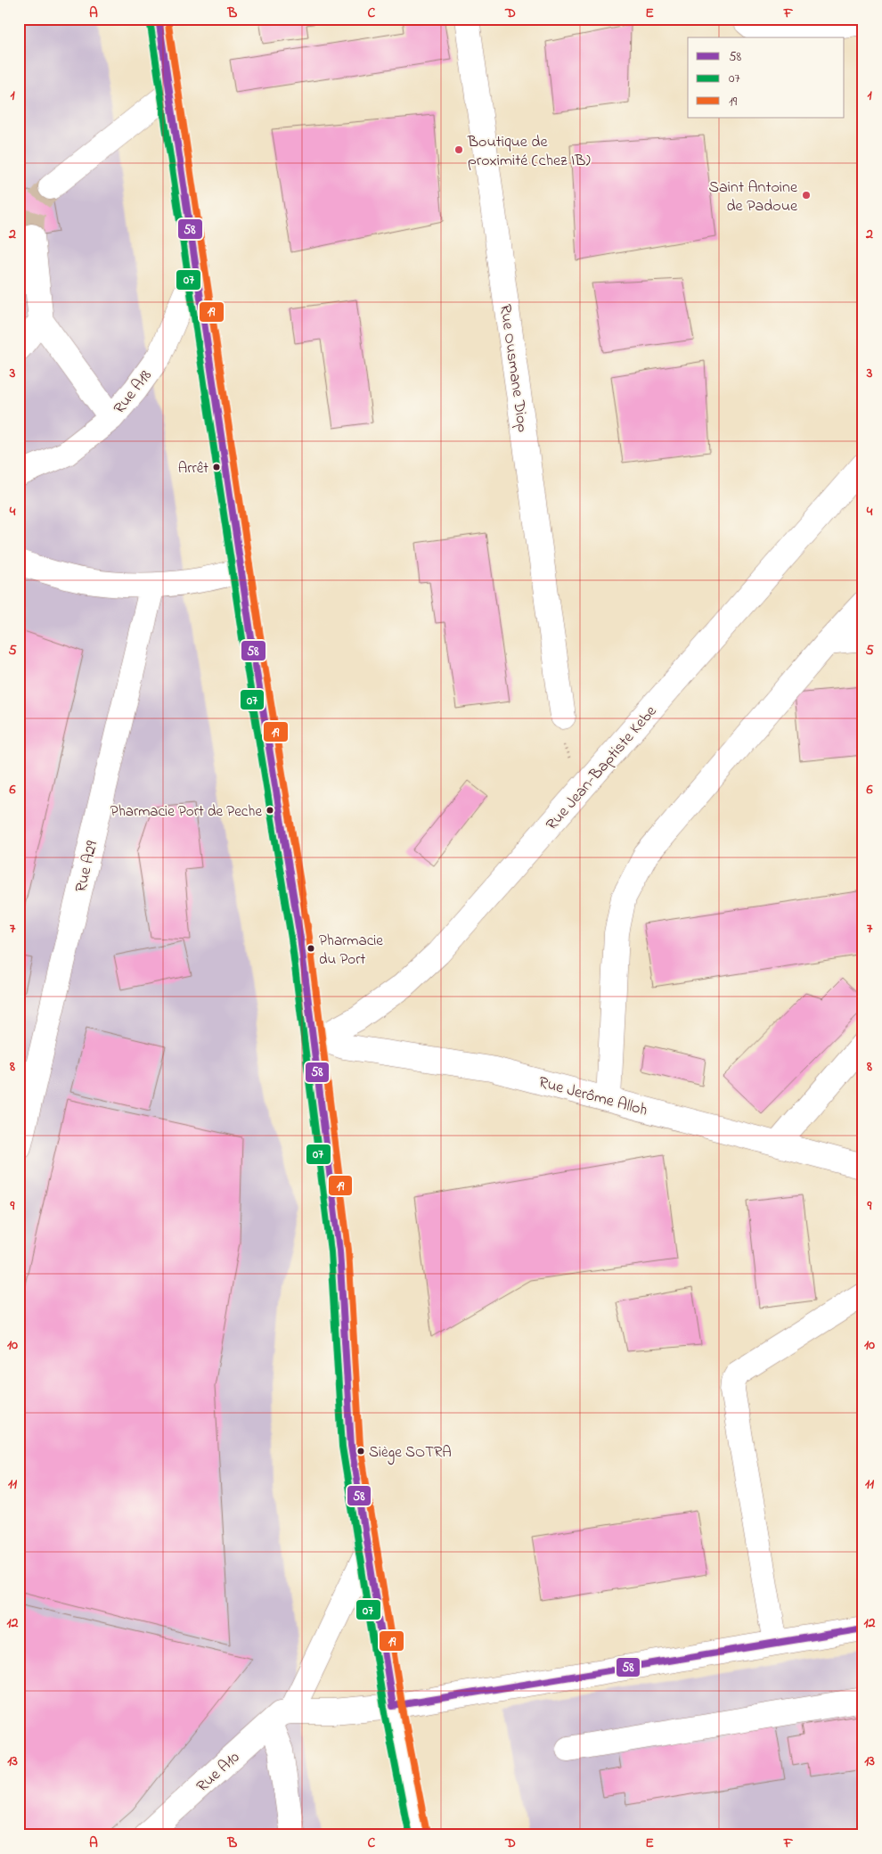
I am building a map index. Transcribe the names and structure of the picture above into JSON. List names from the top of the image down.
{
  "streets": {
    "street": [
      "Rue Ousmane Diop",
      "Rue A18",
      "Rue Jean-Baptiste Kebe",
      "Rue A29",
      "Rue Jerôme Alloh",
      "Rue A10"
    ]
  },
  "crossings": [
    ["Rue Jean-Baptiste Kebe", "Rue Jerôme Alloh"]
  ],
  "places": [
    "Boutique de proximité (chez IB)",
    "Saint Antoine de Padoue",
    "Arrêt",
    "Pharmacie Port de Peche",
    "Pharmacie du Port",
    "Siège SOTRA"
  ],
  "lines": ["transit line 58", "transit line 19", "transit line 07"],
  "legend": ["58", "07", "19"],
  "grid": {
    "columns": [
      "A",
      "B",
      "C",
      "D",
      "E",
      "F"
    ],
    "rows": [
      "1",
      "2",
      "3",
      "4",
      "5",
      "6",
      "7",
      "8",
      "9",
      "10",
      "11",
      "12",
      "13"
    ]
  }
}
